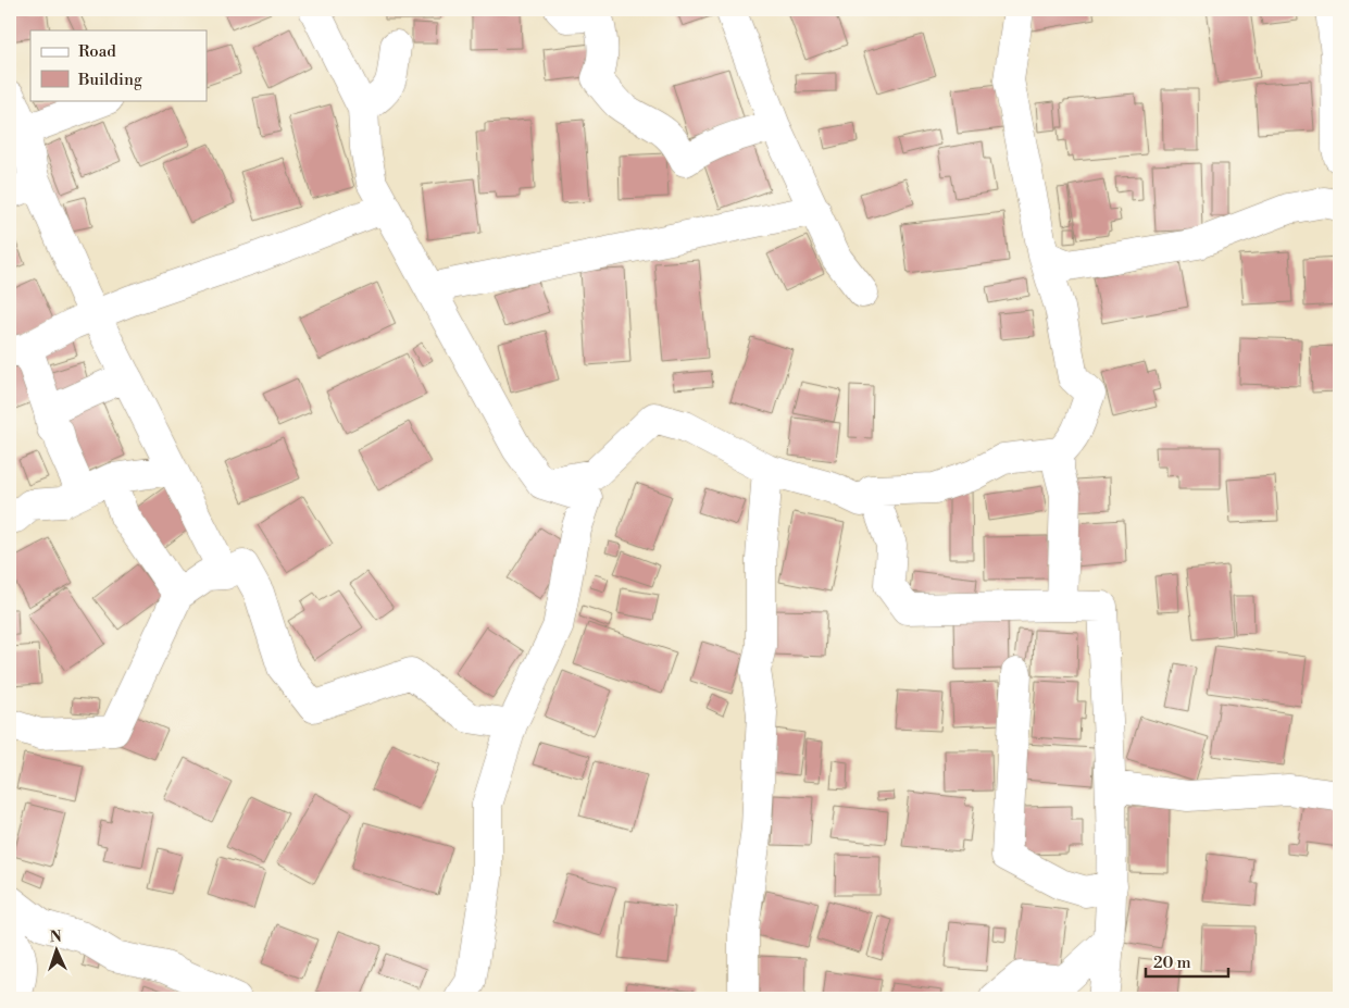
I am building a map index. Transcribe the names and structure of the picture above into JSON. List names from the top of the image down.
{
  "legend": ["Road", "Building"],
  "scale_bar": "20 m",
  "north": "top"
}
